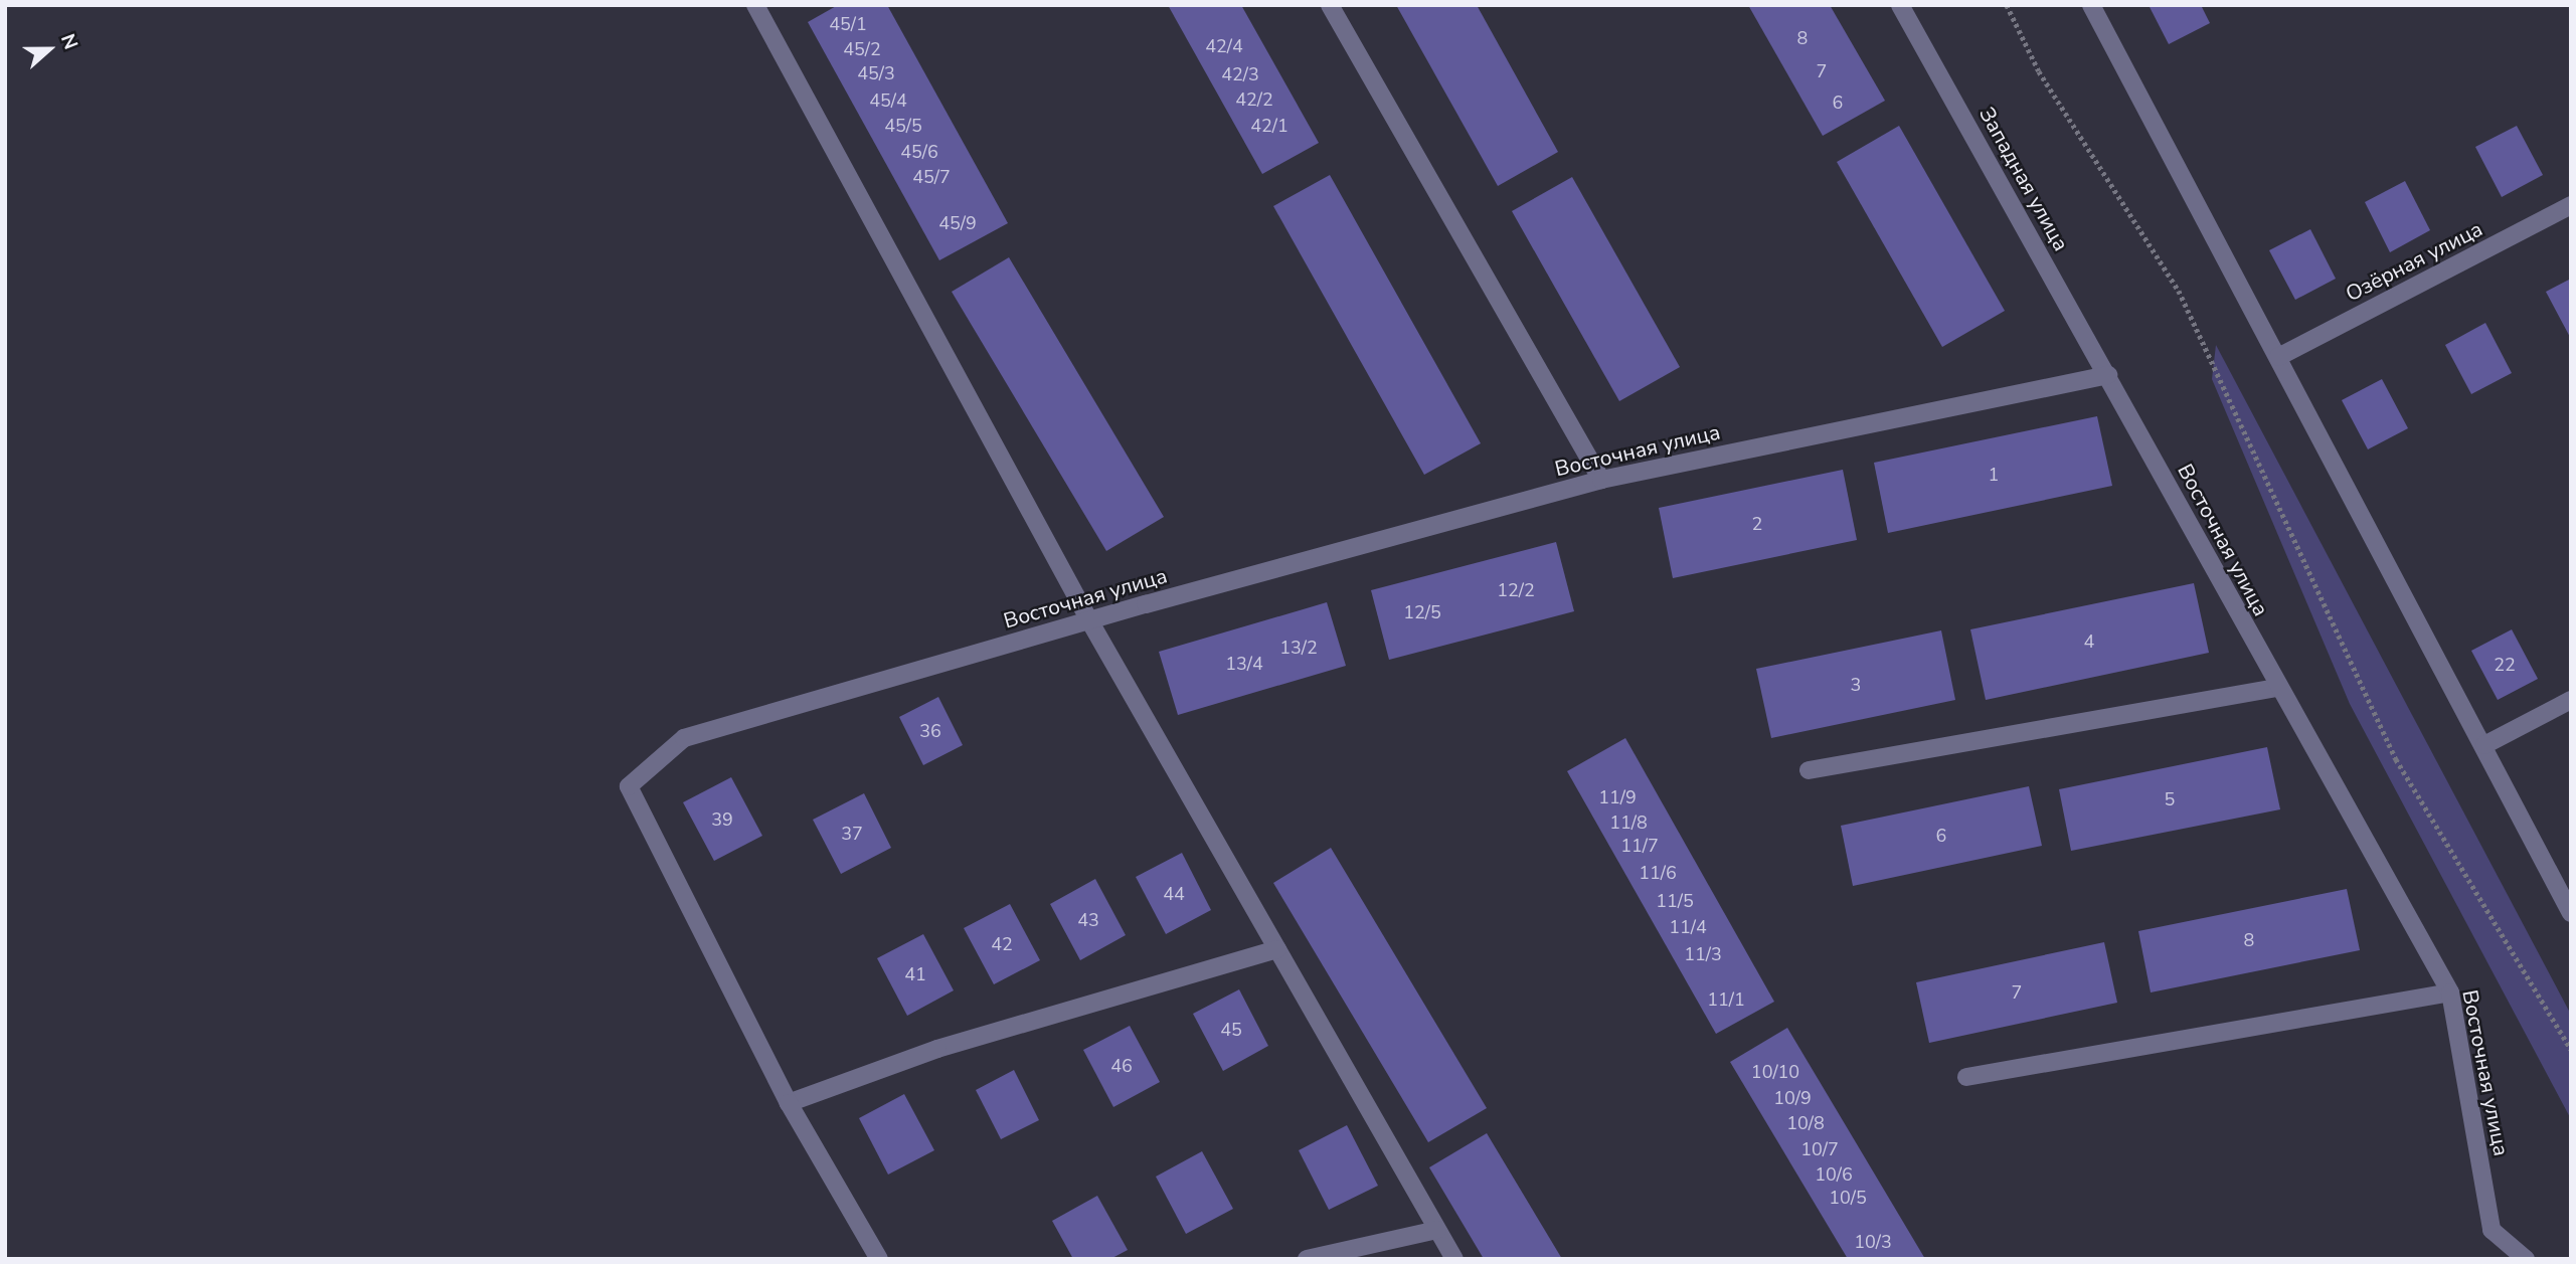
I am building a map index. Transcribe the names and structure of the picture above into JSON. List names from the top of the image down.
{
  "streets": {
    "street": ["Западная улица", "Озёрная улица", "Восточная улица"]
  },
  "crossings": [
    ["Западная улица", "Восточная улица"]
  ],
  "house_numbers": [
    "45/1",
    "8",
    "42/4",
    "45/2",
    "7",
    "45/3",
    "42/3",
    "42/2",
    "45/4",
    "6",
    "45/5",
    "42/1",
    "45/6",
    "45/7",
    "45/9",
    "1",
    "2",
    "12/2",
    "12/5",
    "4",
    "13/2",
    "13/4",
    "22",
    "3",
    "36",
    "11/9",
    "5",
    "39",
    "11/8",
    "37",
    "6",
    "11/7",
    "11/6",
    "44",
    "11/5",
    "43",
    "11/4",
    "8",
    "42",
    "11/3",
    "41",
    "7",
    "11/1",
    "45",
    "46",
    "10/10",
    "10/9",
    "10/8",
    "10/7",
    "10/6",
    "10/5",
    "10/3"
  ],
  "north": "right"
}
